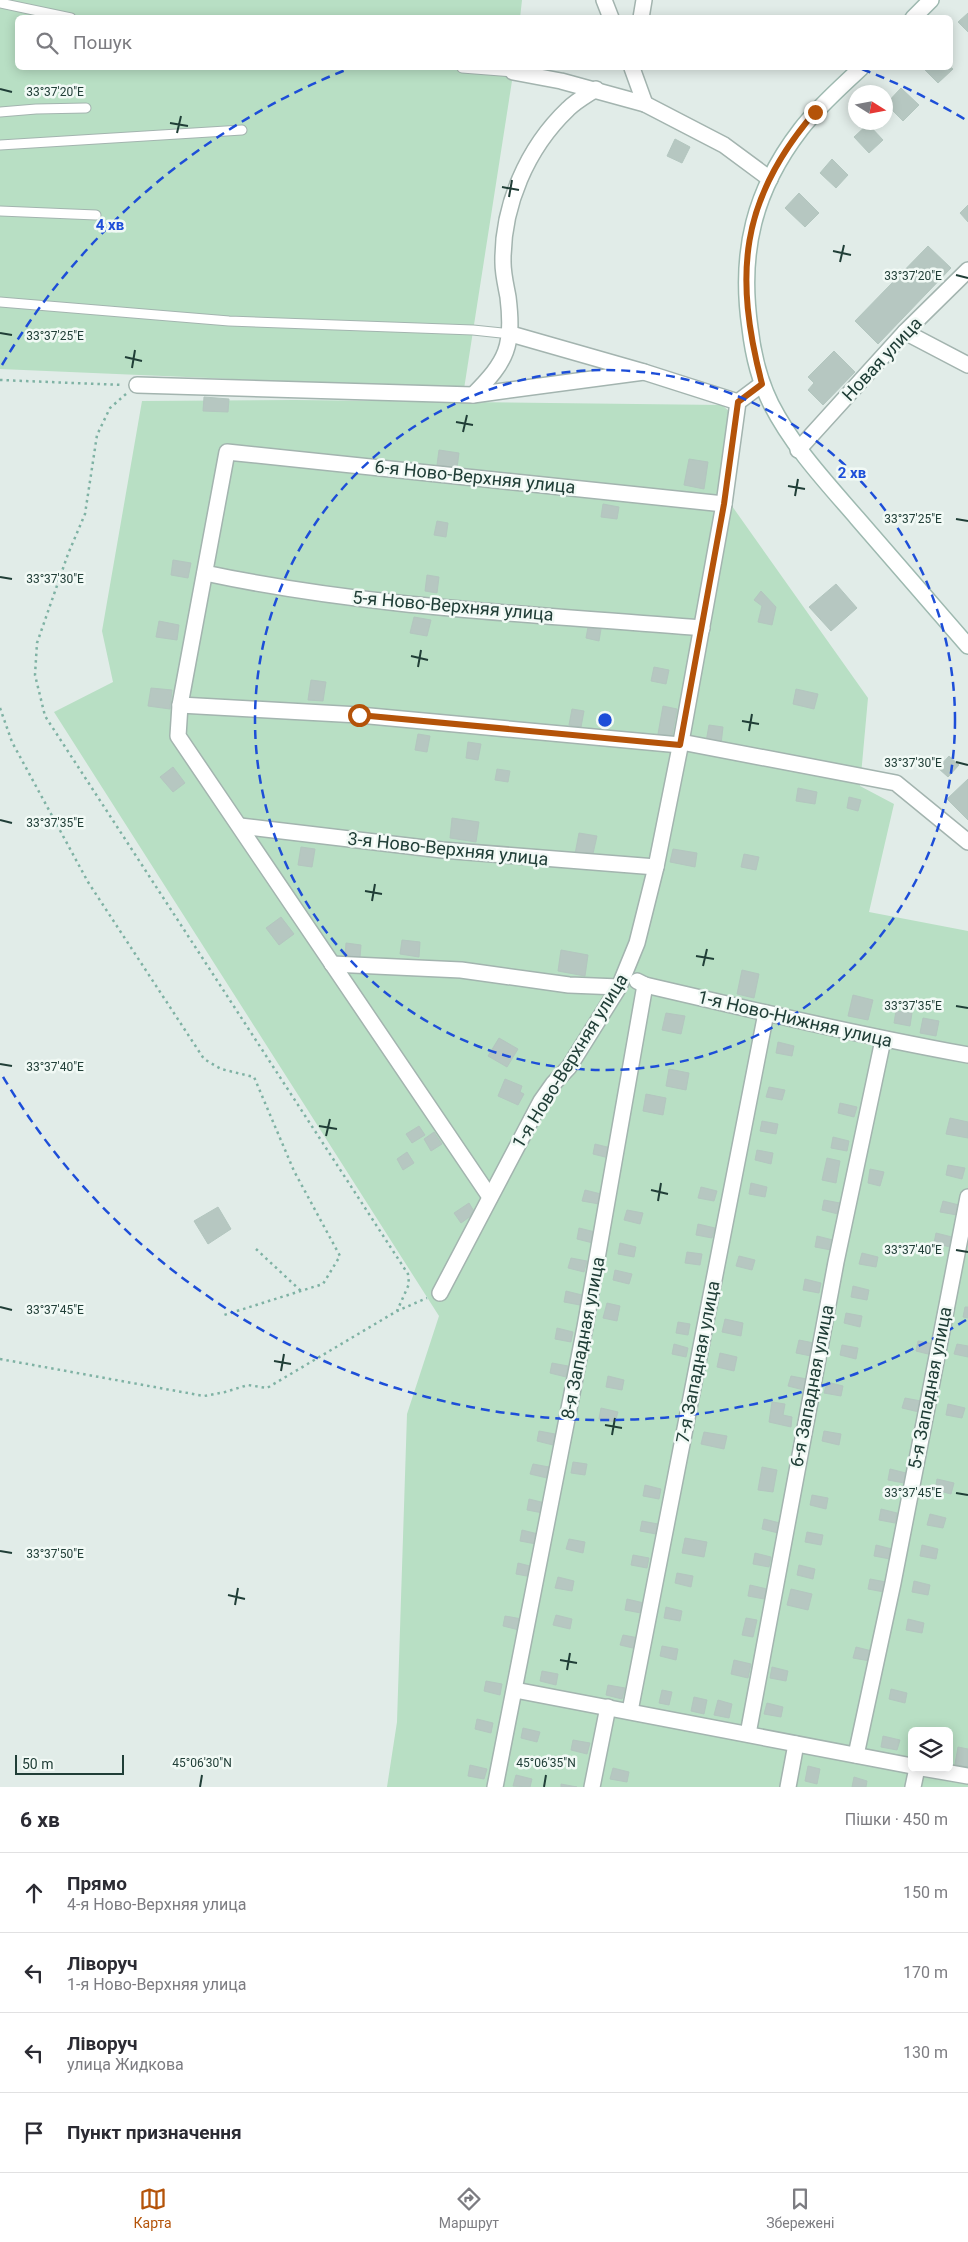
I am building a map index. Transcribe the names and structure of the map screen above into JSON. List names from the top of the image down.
{
  "streets": {
    "street": [
      "Новая улица",
      "6-я Ново-Верхняя улица",
      "5-я Ново-Верхняя улица",
      "3-я Ново-Верхняя улица",
      "1-я Ново-Нижняя улица",
      "1-я Ново-Верхняя улица",
      "8-я Западная улица",
      "7-я Западная улица",
      "6-я Западная улица",
      "5-я Западная улица"
    ]
  },
  "crossings": [
    ["6-я Ново-Верхняя улица", "5-я Ново-Верхняя улица"],
    ["6-я Ново-Верхняя улица", "1-я Ново-Верхняя улица"],
    ["5-я Ново-Верхняя улица", "1-я Ново-Верхняя улица"],
    ["3-я Ново-Верхняя улица", "1-я Ново-Верхняя улица"],
    ["1-я Ново-Нижняя улица", "1-я Ново-Верхняя улица"],
    ["1-я Ново-Нижняя улица", "8-я Западная улица"],
    ["1-я Ново-Нижняя улица", "7-я Западная улица"],
    ["1-я Ново-Нижняя улица", "6-я Западная улица"]
  ],
  "scale_bar": "50 m",
  "north": "right",
  "page": {
    "search": "Пошук",
    "scale": "50 m",
    "heading": ["6 хв", "Пішки · 450 m"],
    "list": [
      ["Прямо", "4-я Ново-Верхняя улица", "150 m"],
      ["Ліворуч", "1-я Ново-Верхняя улица", "170 m"],
      ["Ліворуч", "улица Жидкова", "130 m"],
      "Пункт призначення"
    ],
    "nav": ["Карта", "Маршрут", "Збережені"]
  },
  "coordinates": [
    "33°37'20\"E",
    "33°37'25\"E",
    "33°37'30\"E",
    "33°37'35\"E",
    "33°37'40\"E",
    "33°37'45\"E",
    "33°37'50\"E",
    "45°06'30\"N",
    "45°06'35\"N"
  ],
  "rings": ["4 хв", "2 хв"]
}
